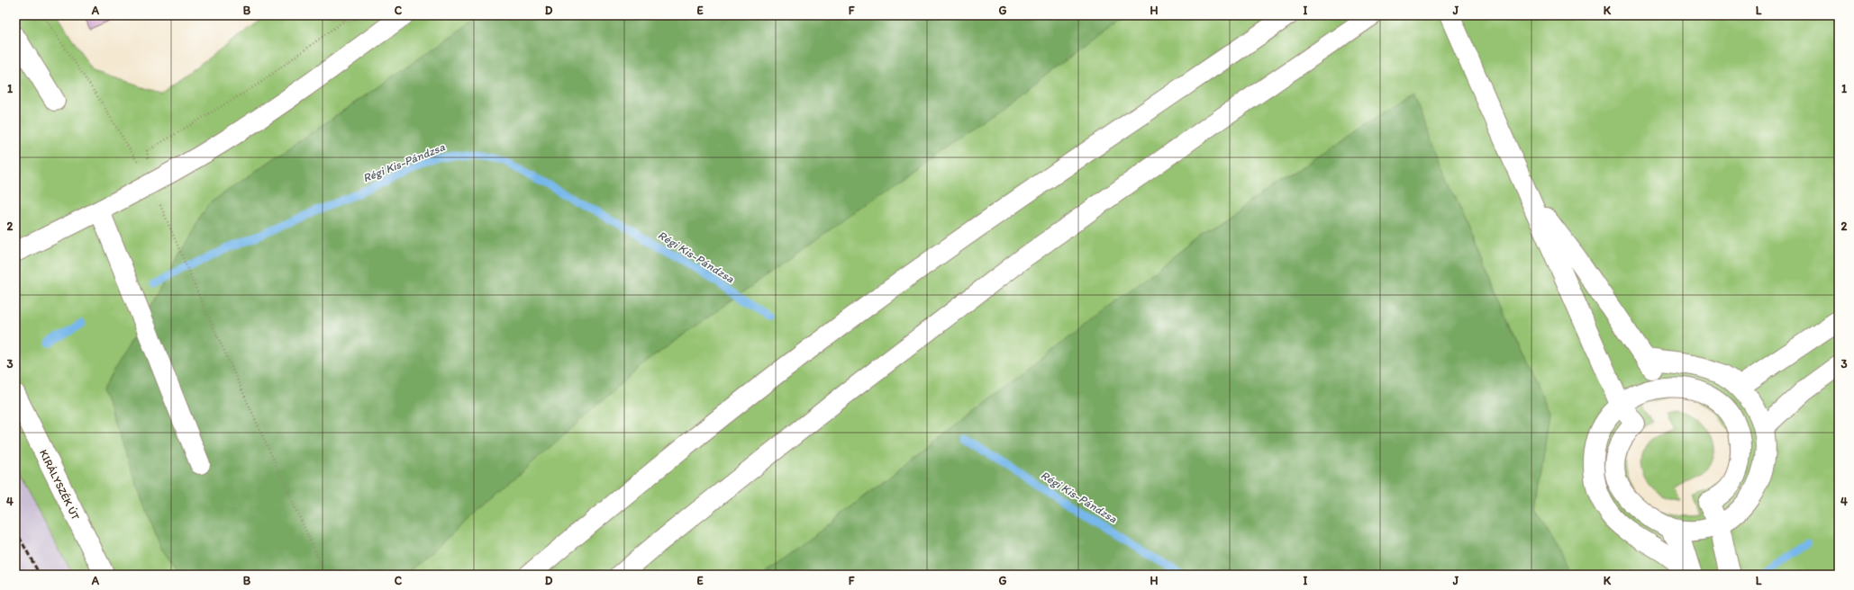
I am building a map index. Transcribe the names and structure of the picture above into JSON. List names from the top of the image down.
{
  "streets": {
    "main road": ["KIRÁLYSZÉK ÚT"]
  },
  "water": ["Régi Kis-Pándzsa"],
  "grid": {
    "columns": [
      "A",
      "B",
      "C",
      "D",
      "E",
      "F",
      "G",
      "H",
      "I",
      "J",
      "K",
      "L"
    ],
    "rows": [
      "1",
      "2",
      "3",
      "4"
    ]
  }
}
